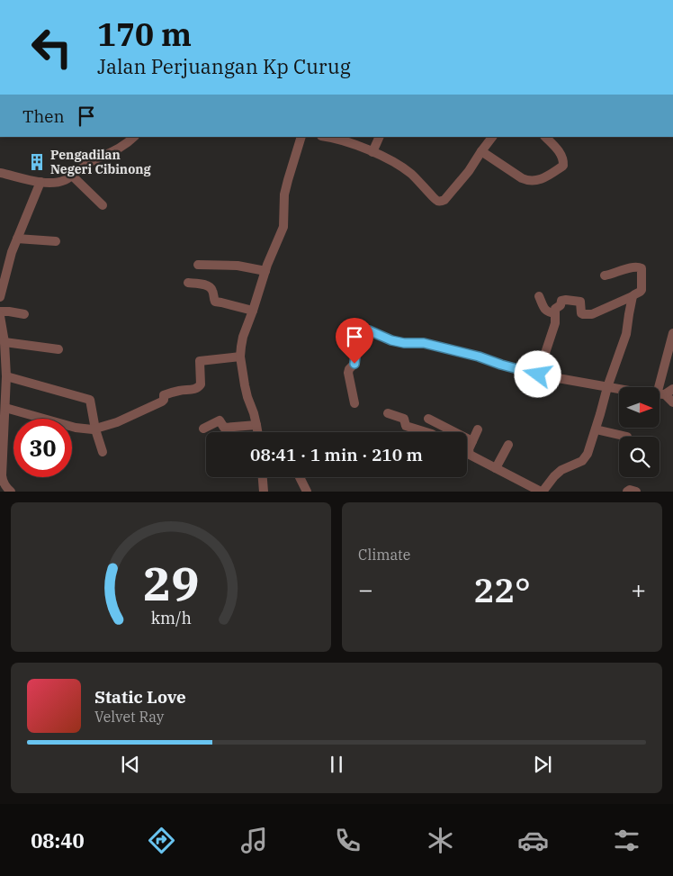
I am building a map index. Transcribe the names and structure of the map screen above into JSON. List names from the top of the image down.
{
  "places": {
    "building": ["Pengadilan Negeri Cibinong"]
  },
  "north": "right",
  "page": {
    "turn": ["170 m", "Jalan Perjuangan Kp Curug"],
    "then": "Then",
    "limit": "30",
    "trip": "08:41 · 1 min · 210 m",
    "tile": "Climate",
    "heat": ["−", "22°", "+"],
    "song": ["Static Love", "Velvet Ray"],
    "tabs": "08:40",
    "gauge": ["29", "km/h"]
  }
}
